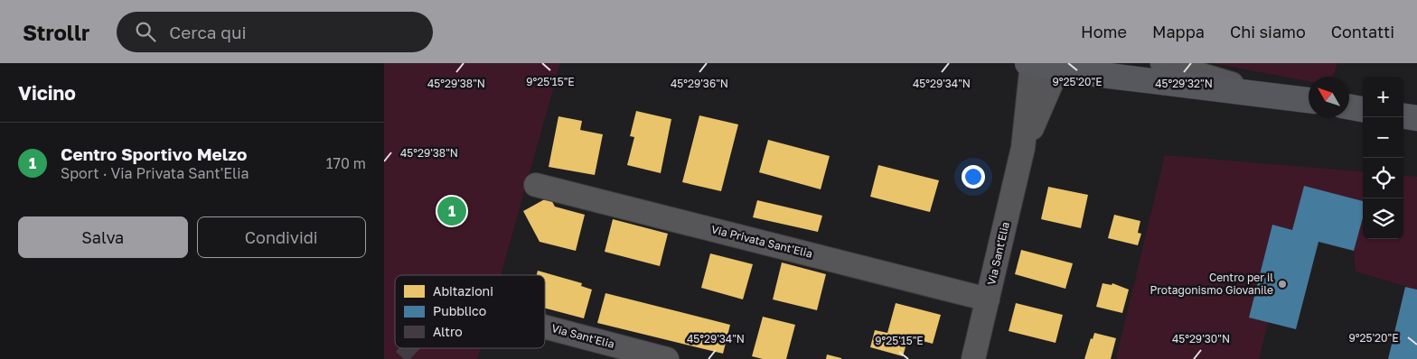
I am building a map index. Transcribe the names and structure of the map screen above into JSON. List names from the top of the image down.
{
  "streets": {
    "street": ["Via Privata Sant'Elia", "Via Sant'Elia"]
  },
  "crossings": [
    ["Via Privata Sant'Elia", "Via Sant'Elia"]
  ],
  "places": ["Centro per il Protagonismo Giovanile"],
  "legend": ["Abitazioni", "Pubblico", "Altro"],
  "north": "top left",
  "page": {
    "header": "Strollr",
    "search": "Cerca qui",
    "nav": [
      "Home",
      "Mappa",
      "Chi siamo",
      "Contatti"
    ],
    "heading": "Vicino",
    "map_buttons": ["+", "−"],
    "list": [
      {
        "mark": "1",
        "name": "Centro Sportivo Melzo",
        "note": "Sport · Via Privata Sant'Elia",
        "value": "170 m"
      }
    ],
    "pins": "1",
    "buttons": ["Salva", "Condividi"]
  },
  "coordinates": [
    "9°25'15\"E",
    "9°25'20\"E",
    "45°29'38\"N",
    "45°29'36\"N",
    "45°29'34\"N",
    "45°29'32\"N",
    "45°29'30\"N"
  ]
}
